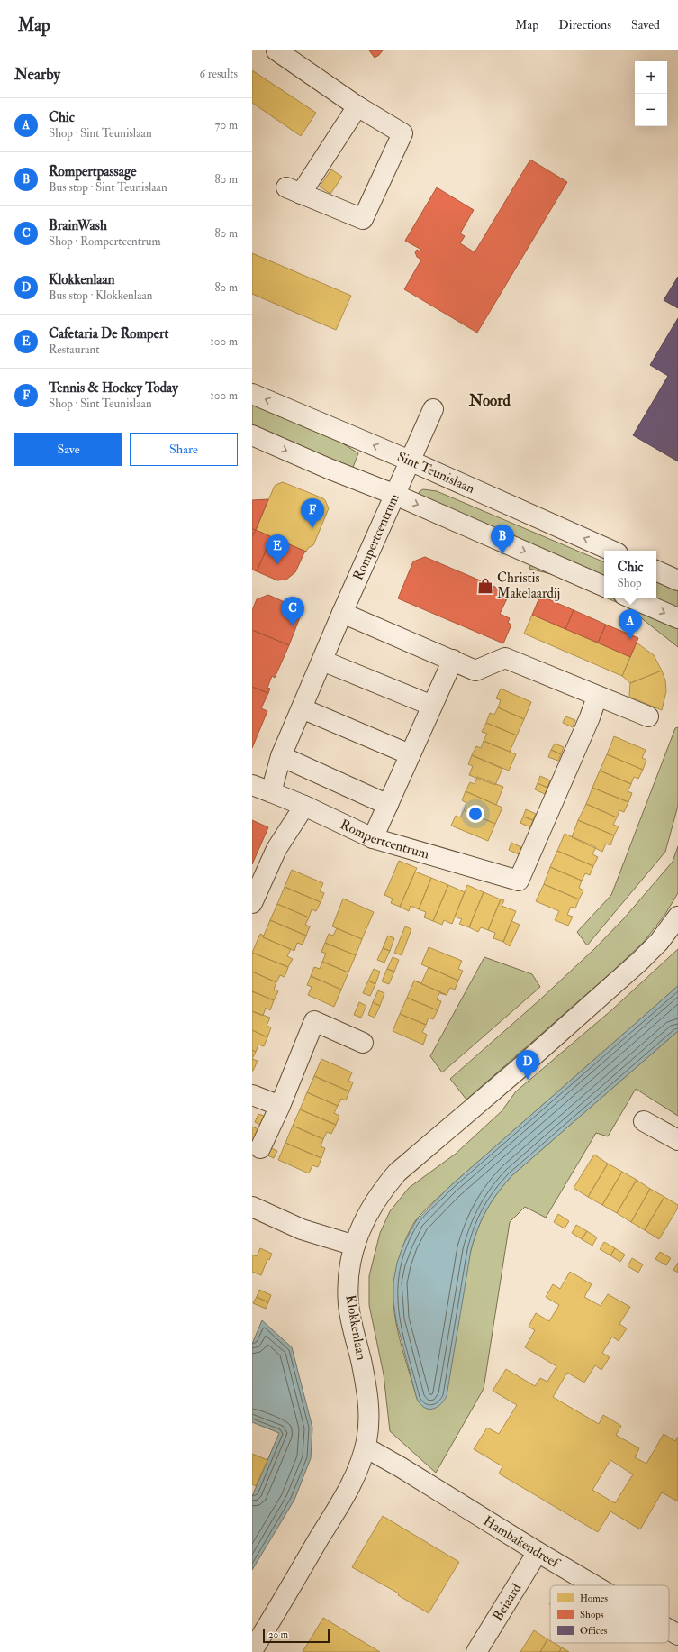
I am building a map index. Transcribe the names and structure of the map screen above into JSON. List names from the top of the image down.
{
  "streets": {
    "street": [
      "Sint Teunislaan",
      "Rompertcentrum",
      "Klokkenlaan",
      "Hambakendreef",
      "Beiaard"
    ]
  },
  "crossings": [
    ["Sint Teunislaan", "Rompertcentrum"],
    ["Klokkenlaan", "Hambakendreef"],
    ["Hambakendreef", "Beiaard"]
  ],
  "districts": ["Noord"],
  "places": {
    "shop": ["Christis Makelaardij"]
  },
  "legend": ["Homes", "Shops", "Offices"],
  "scale_bar": "20 m",
  "page": {
    "header": "Map",
    "nav": ["Map", "Directions", "Saved"],
    "heading": ["Nearby", "6 results"],
    "map_buttons": ["+", "−"],
    "list": [
      {
        "mark": "A",
        "name": "Chic",
        "note": "Shop · Sint Teunislaan",
        "value": "70 m"
      },
      {
        "mark": "B",
        "name": "Rompertpassage",
        "note": "Bus stop · Sint Teunislaan",
        "value": "80 m"
      },
      {
        "mark": "C",
        "name": "BrainWash",
        "note": "Shop · Rompertcentrum",
        "value": "80 m"
      },
      {
        "mark": "D",
        "name": "Klokkenlaan",
        "note": "Bus stop · Klokkenlaan",
        "value": "80 m"
      },
      {
        "mark": "E",
        "name": "Cafetaria De Rompert",
        "note": "Restaurant",
        "value": "100 m"
      },
      {
        "mark": "F",
        "name": "Tennis & Hockey Today",
        "note": "Shop · Sint Teunislaan",
        "value": "100 m"
      }
    ],
    "buttons": ["Save", "Share"],
    "pins": [
      "F",
      "B",
      "E",
      "C",
      "A",
      "D"
    ],
    "popup": ["Chic", "Shop"],
    "scale": "20 m"
  }
}
